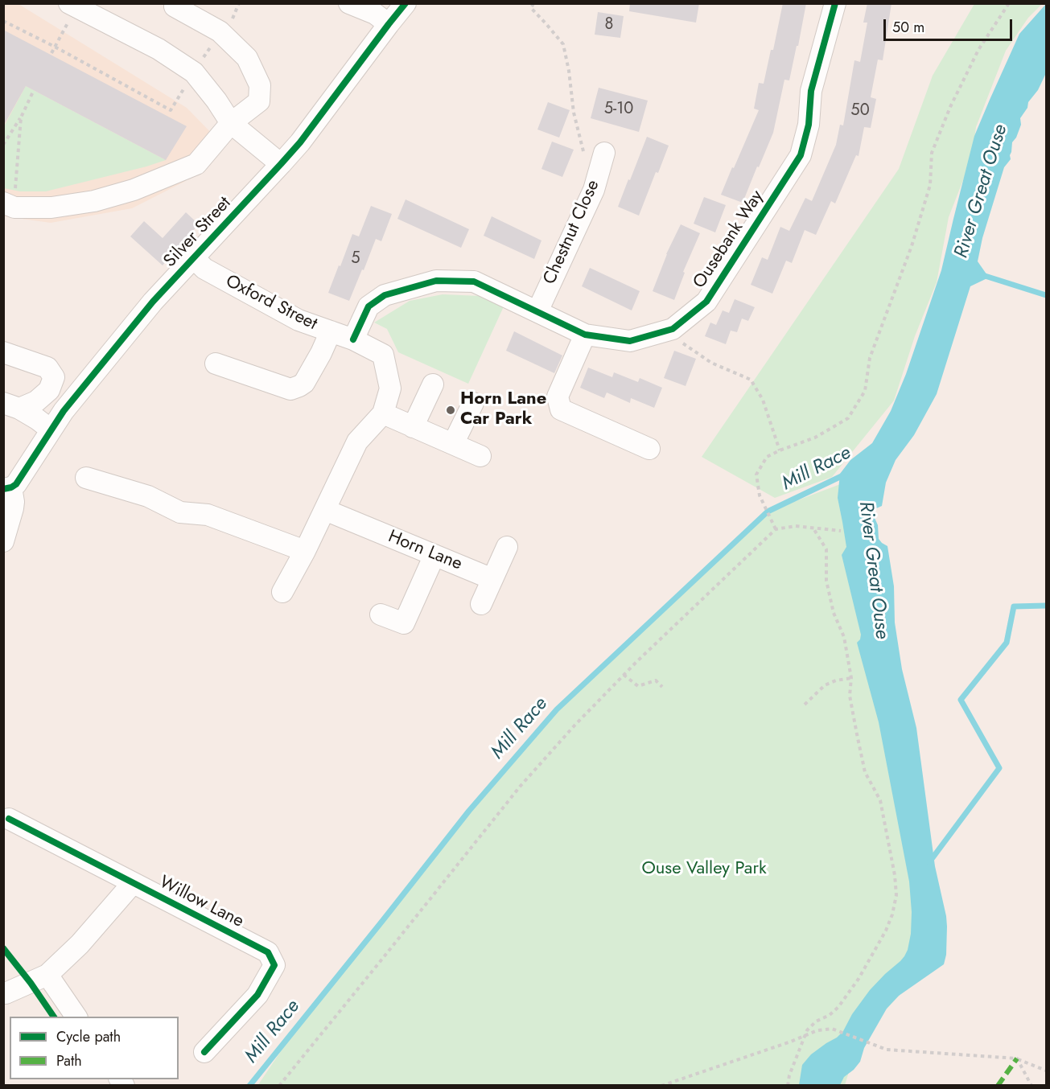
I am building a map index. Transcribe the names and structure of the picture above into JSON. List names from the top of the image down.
{
  "streets": {
    "street": [
      "Silver Street",
      "Chestnut Close",
      "Ousebank Way",
      "Oxford Street",
      "Horn Lane",
      "Willow Lane"
    ]
  },
  "crossings": [
    ["Silver Street", "Oxford Street"],
    ["Chestnut Close", "Ousebank Way"],
    ["Ousebank Way", "Oxford Street"]
  ],
  "water": ["River Great Ouse", "Mill Race"],
  "parks": ["Ouse Valley Park"],
  "places": ["Horn Lane Car Park"],
  "house_numbers": [
    "8",
    "5-10",
    "50",
    "5"
  ],
  "legend": ["Cycle path", "Path"],
  "scale_bar": "50 m"
}
